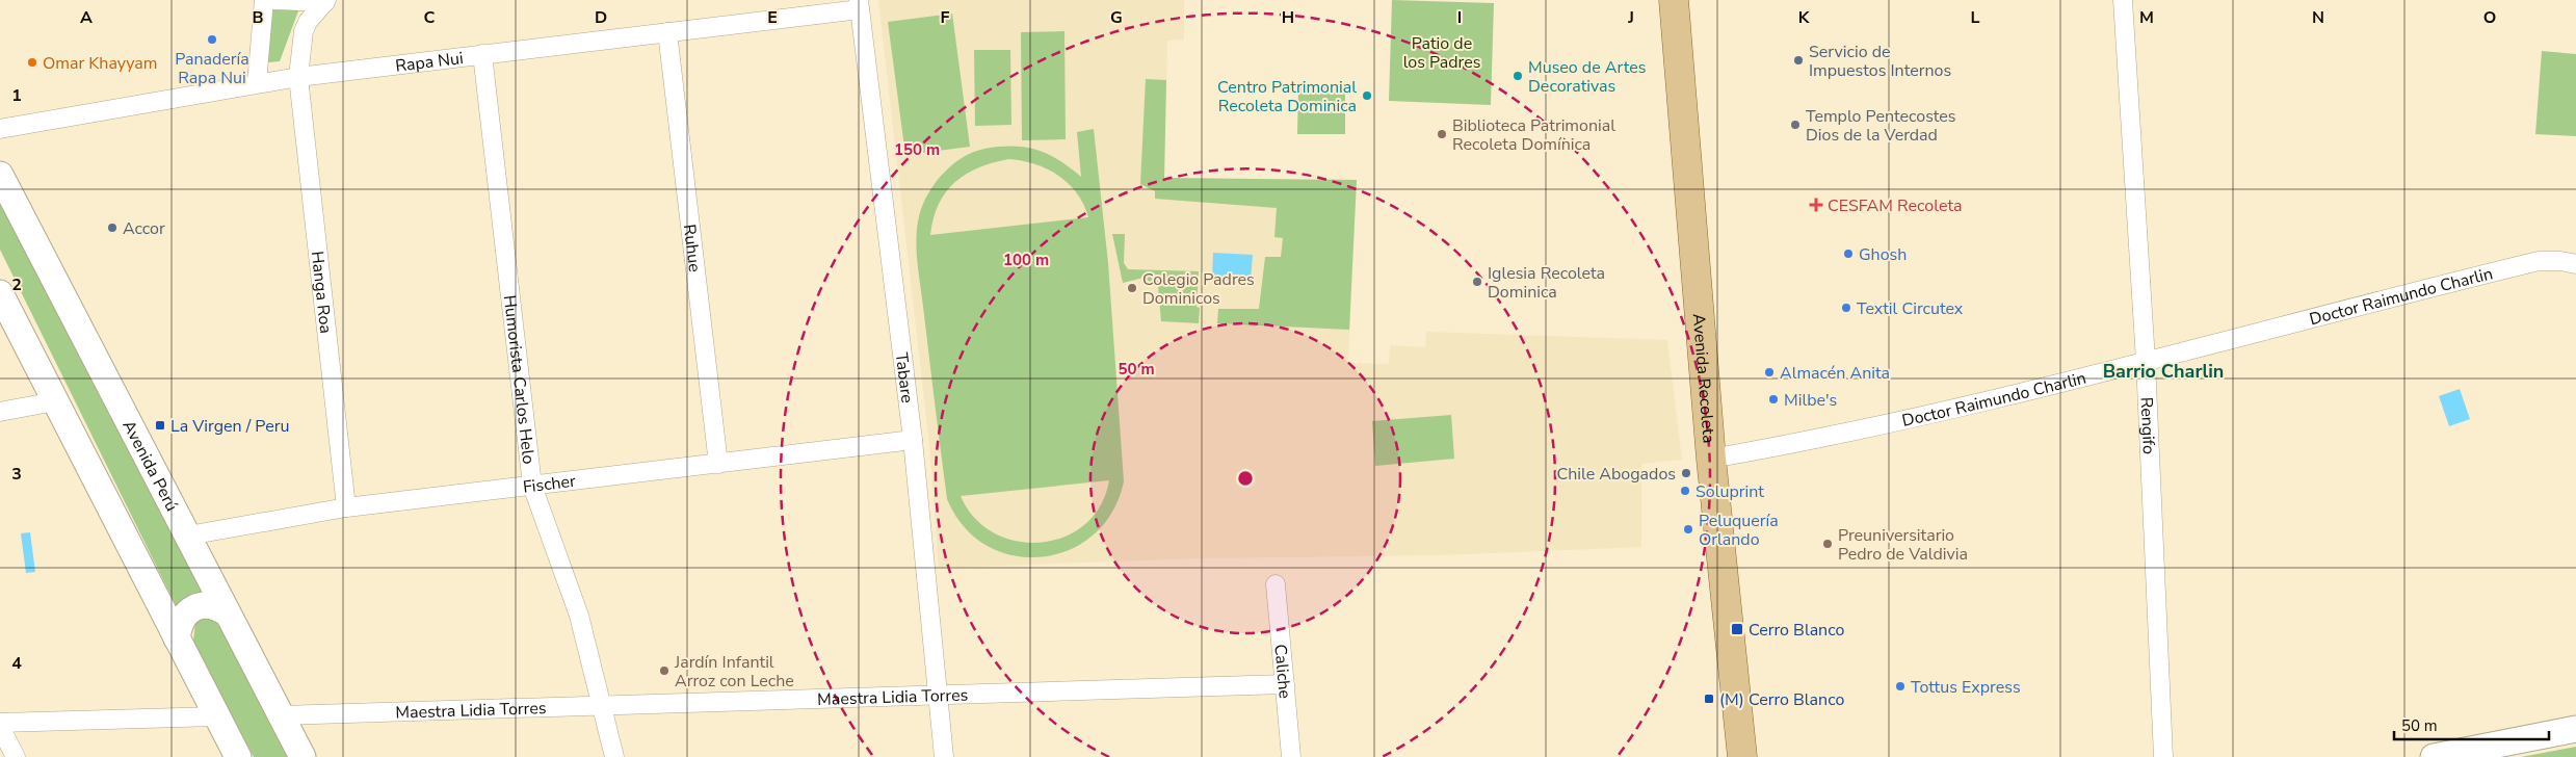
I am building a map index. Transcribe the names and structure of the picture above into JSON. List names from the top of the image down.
{
  "streets": {
    "main road": ["Avenida Recoleta", "Avenida Perú"],
    "street": [
      "Rapa Nui",
      "Ruhue",
      "Hanga Roa",
      "Doctor Raimundo Charlin",
      "Tabare",
      "Humorista Carlos Helo",
      "Rengifo",
      "Fischer",
      "Caliche",
      "Maestra Lidia Torres"
    ]
  },
  "crossings": [
    ["Rapa Nui", "Ruhue"],
    ["Rapa Nui", "Hanga Roa"],
    ["Rapa Nui", "Tabare"],
    ["Rapa Nui", "Humorista Carlos Helo"],
    ["Ruhue", "Fischer"],
    ["Hanga Roa", "Fischer"],
    ["Doctor Raimundo Charlin", "Avenida Recoleta"],
    ["Doctor Raimundo Charlin", "Rengifo"],
    ["Tabare", "Fischer"],
    ["Tabare", "Maestra Lidia Torres"],
    ["Humorista Carlos Helo", "Fischer"],
    ["Humorista Carlos Helo", "Maestra Lidia Torres"],
    ["Avenida Perú", "Fischer"],
    ["Avenida Perú", "Maestra Lidia Torres"],
    ["Caliche", "Maestra Lidia Torres"]
  ],
  "districts": ["Barrio Charlin"],
  "parks": ["Patio de los Padres"],
  "places": {
    "other": [
      "Panadería Rapa Nui",
      "Servicio de Impuestos Internos",
      "Omar Khayyam",
      "Museo de Artes Decorativas",
      "Centro Patrimonial Recoleta Dominica",
      "Templo Pentecostes Dios de la Verdad",
      "Biblioteca Patrimonial Recoleta Domínica",
      "Accor",
      "Ghosh",
      "Iglesia Recoleta Dominica",
      "Colegio Padres Dominicos",
      "Textil Circutex",
      "Almacén Anita",
      "Milbe's",
      "Chile Abogados",
      "Soluprint",
      "Peluquería Orlando",
      "Preuniversitario Pedro de Valdivia",
      "Jardín Infantil Arroz con Leche",
      "Tottus Express"
    ],
    "health": ["CESFAM Recoleta"],
    "transit": ["La Virgen / Peru", "Cerro Blanco", "(M) Cerro Blanco"]
  },
  "scale_bar": "50 m",
  "grid": {
    "columns": [
      "A",
      "B",
      "C",
      "D",
      "E",
      "F",
      "G",
      "H",
      "I",
      "J",
      "K",
      "L",
      "M",
      "N",
      "O"
    ],
    "rows": [
      "1",
      "2",
      "3",
      "4"
    ]
  },
  "rings": ["150 m", "100 m", "50 m"]
}
